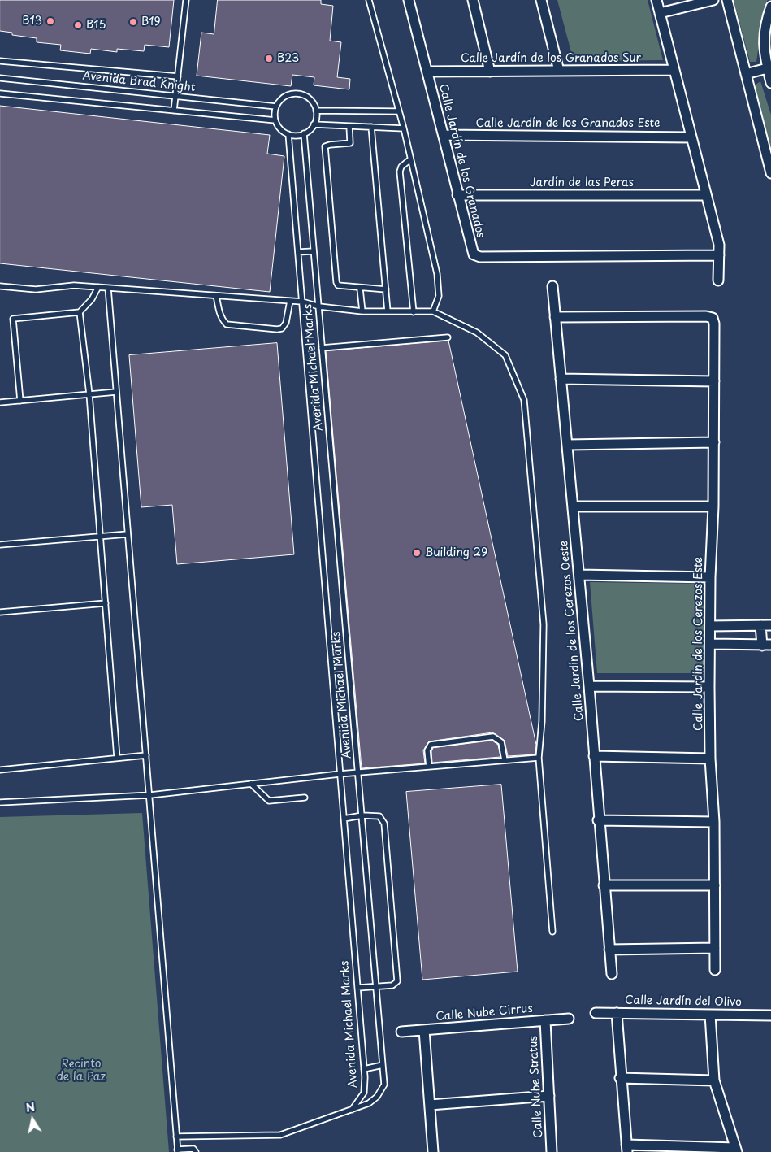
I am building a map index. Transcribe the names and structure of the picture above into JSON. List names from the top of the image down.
{
  "streets": {
    "street": [
      "Calle Jardín de los Granados Sur",
      "Calle Jardín de los Granados Este",
      "Calle Jardín de los Granados",
      "Jardín de las Peras",
      "Calle Jardín de los Cerezos Oeste",
      "Calle Jardín de los Cerezos Este",
      "Calle Jardín del Olivo",
      "Calle Nube Cirrus",
      "Calle Nube Stratus"
    ],
    "lane": ["Avenida Brad Knight", "Avenida Michael Marks"]
  },
  "crossings": [
    ["Calle Jardín de los Granados Sur", "Calle Jardín de los Granados"],
    ["Avenida Brad Knight", "Avenida Michael Marks"],
    ["Calle Jardín de los Granados Este", "Calle Jardín de los Granados"],
    ["Calle Jardín de los Granados", "Jardín de las Peras"],
    ["Calle Jardín de los Cerezos Oeste", "Calle Jardín de los Cerezos Este"],
    ["Calle Nube Cirrus", "Calle Nube Stratus"]
  ],
  "parks": ["Recinto de la Paz"],
  "places": [
    "B13",
    "B19",
    "B15",
    "B23",
    "Building 29"
  ],
  "north": "top"
}
